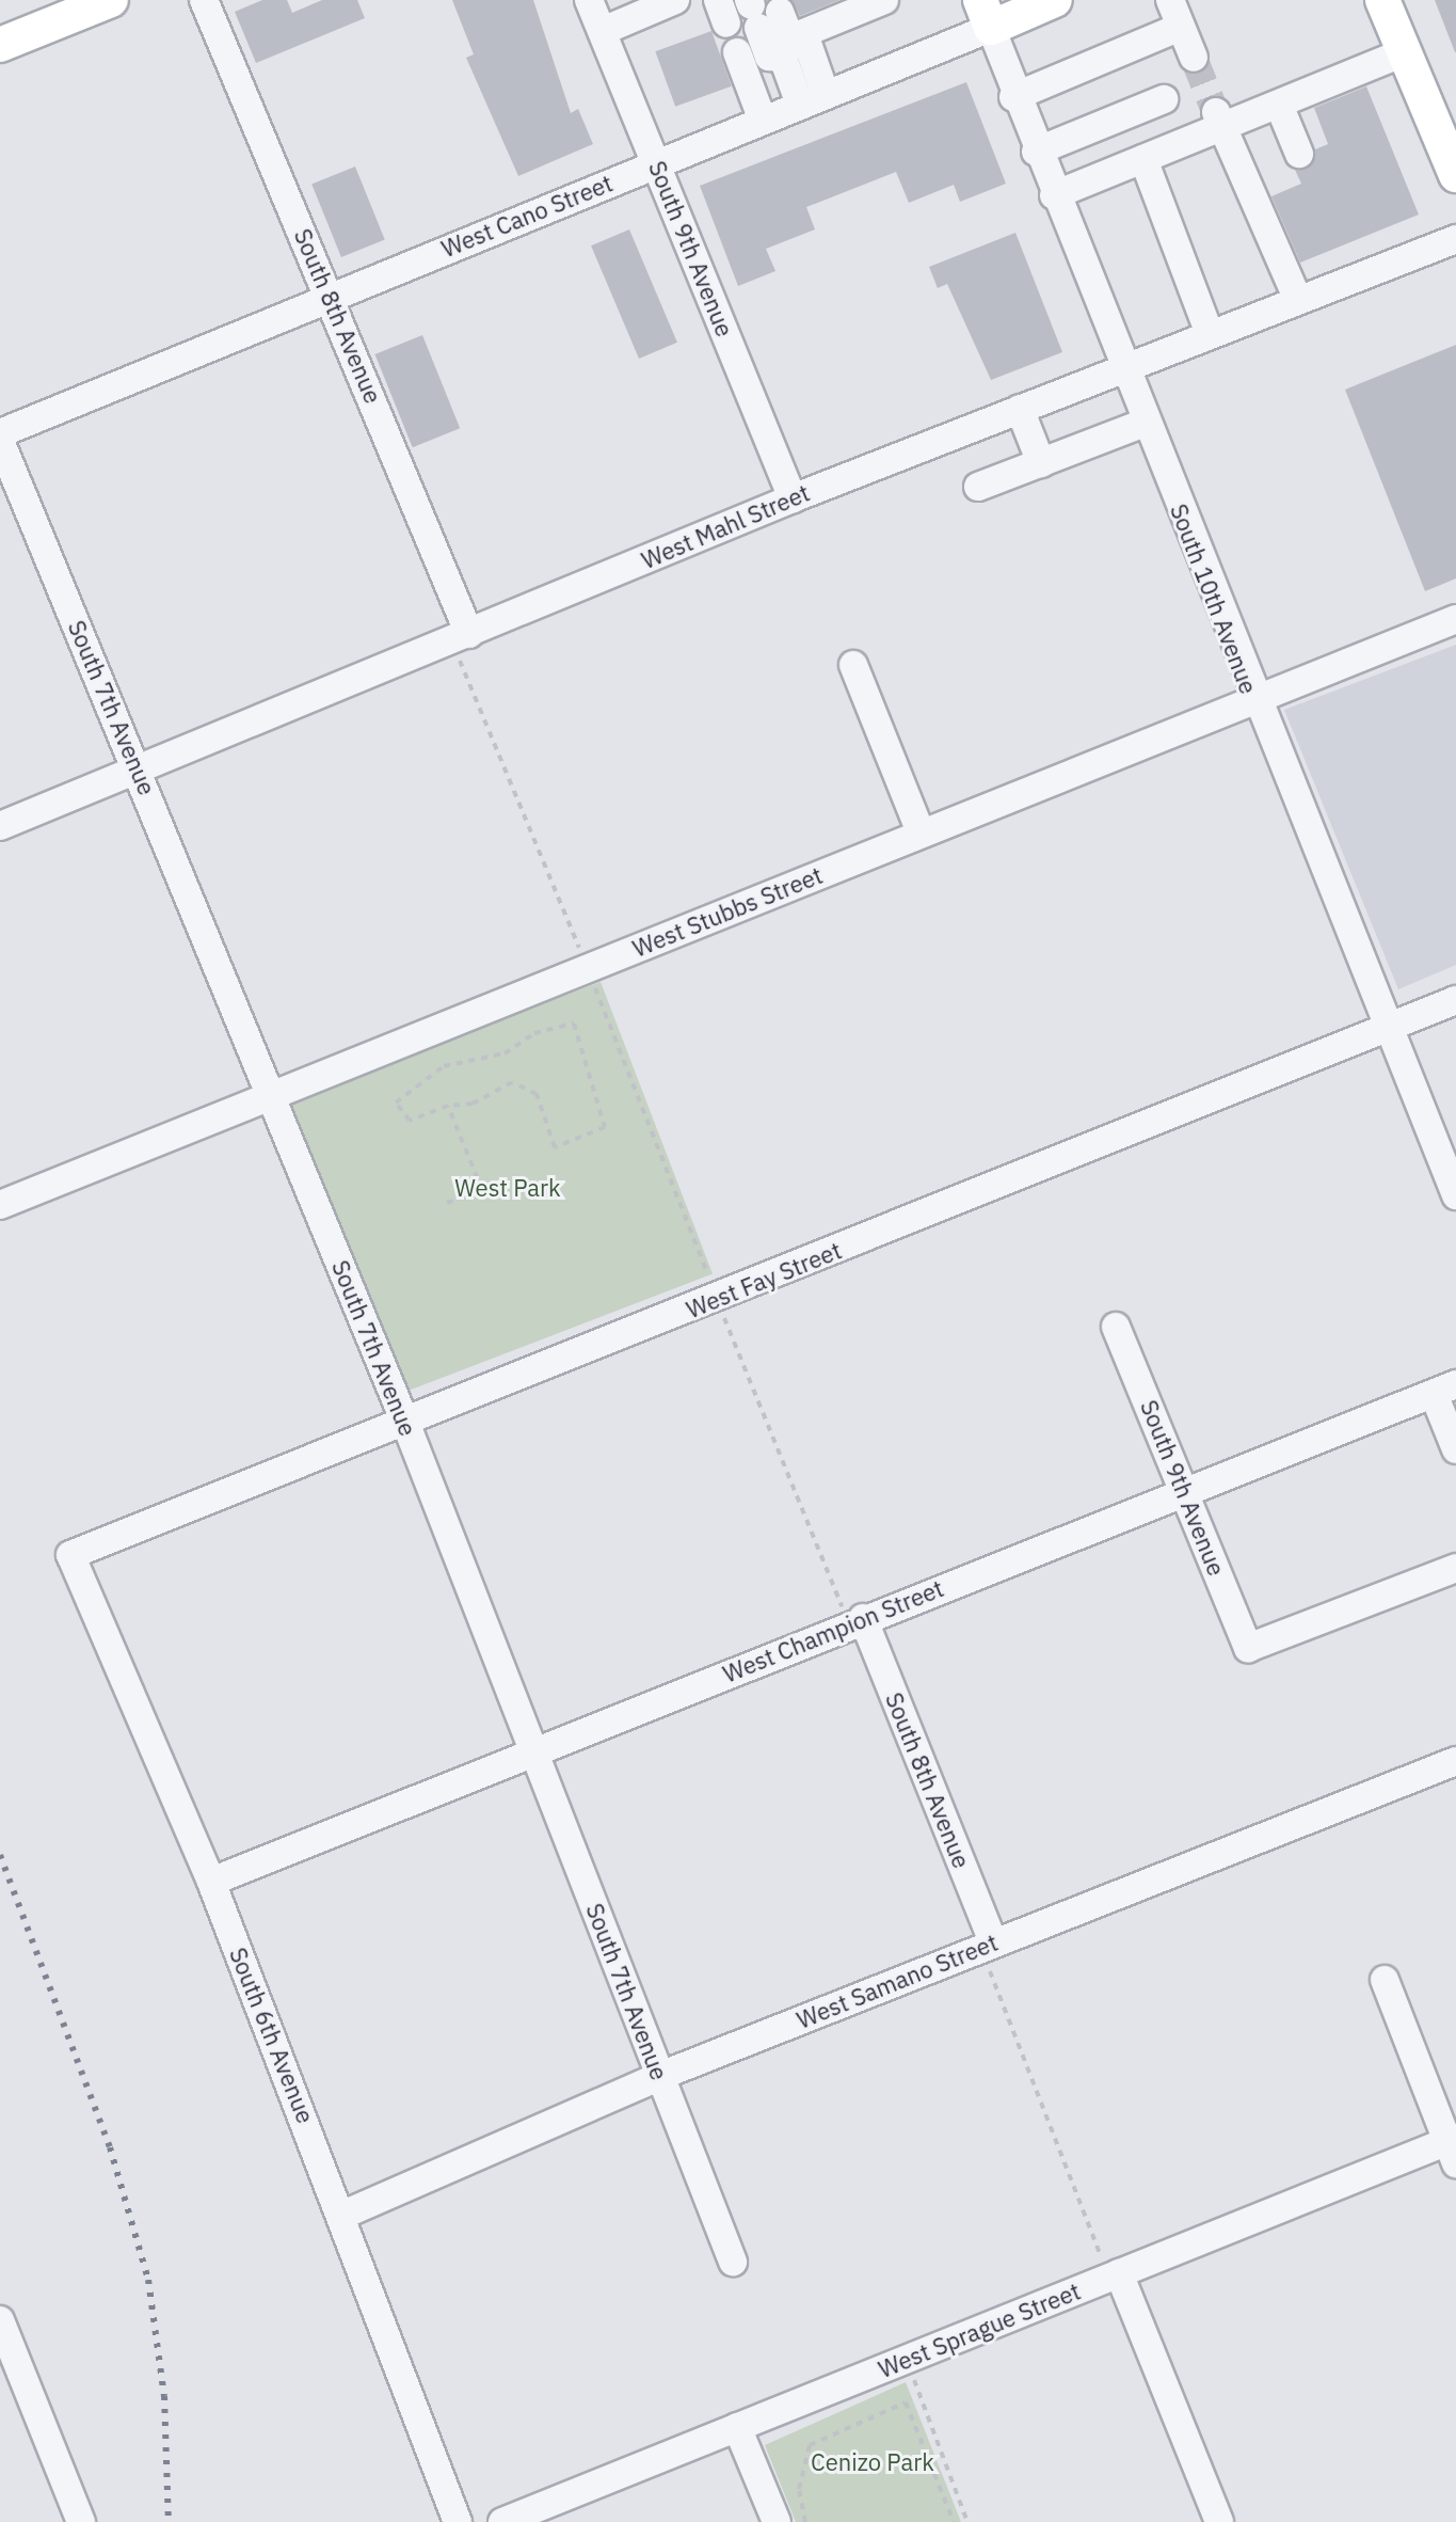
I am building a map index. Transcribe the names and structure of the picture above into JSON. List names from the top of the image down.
{
  "streets": {
    "main road": ["West Cano Street"],
    "street": [
      "South 9th Avenue",
      "South 8th Avenue",
      "West Mahl Street",
      "South 10th Avenue",
      "South 7th Avenue",
      "West Stubbs Street",
      "West Fay Street",
      "West Champion Street",
      "West Samano Street",
      "South 6th Avenue",
      "West Sprague Street"
    ]
  },
  "crossings": [
    ["West Cano Street", "South 9th Avenue"],
    ["West Cano Street", "South 8th Avenue"],
    ["West Cano Street", "South 10th Avenue"],
    ["South 9th Avenue", "West Mahl Street"],
    ["South 9th Avenue", "West Champion Street"],
    ["South 8th Avenue", "West Mahl Street"],
    ["South 8th Avenue", "West Champion Street"],
    ["South 8th Avenue", "West Samano Street"],
    ["West Mahl Street", "South 10th Avenue"],
    ["West Mahl Street", "South 7th Avenue"],
    ["South 10th Avenue", "West Stubbs Street"],
    ["South 10th Avenue", "West Fay Street"],
    ["South 7th Avenue", "West Stubbs Street"],
    ["South 7th Avenue", "West Fay Street"],
    ["South 7th Avenue", "West Champion Street"],
    ["South 7th Avenue", "West Samano Street"],
    ["West Fay Street", "South 6th Avenue"],
    ["West Champion Street", "South 6th Avenue"],
    ["West Samano Street", "South 6th Avenue"]
  ],
  "parks": ["West Park", "Cenizo Park"]
}
